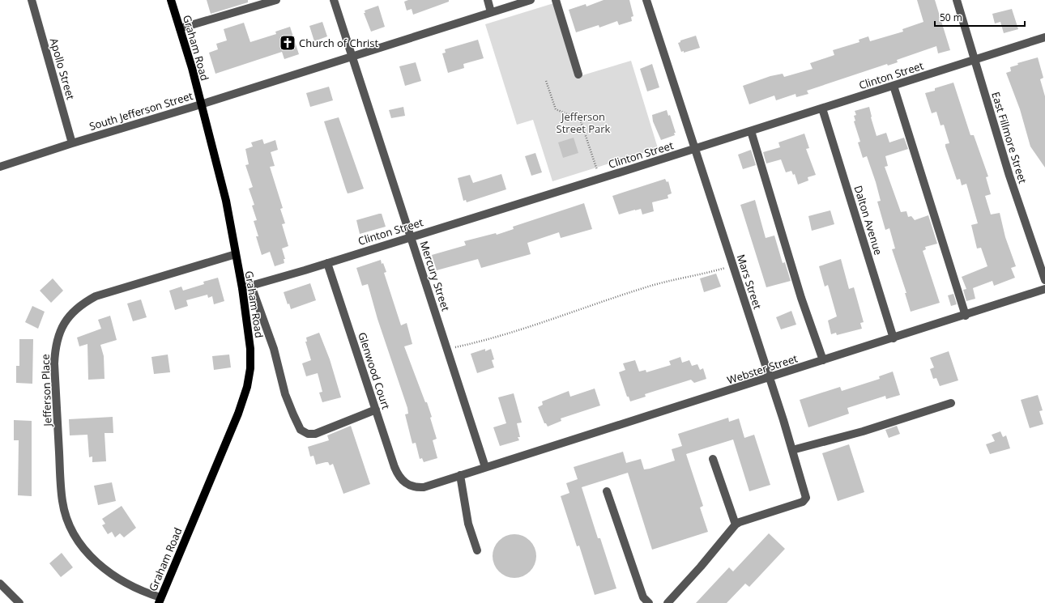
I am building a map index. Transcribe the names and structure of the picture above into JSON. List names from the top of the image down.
{
  "streets": {
    "main road": ["Graham Road"],
    "street": [
      "Apollo Street",
      "Clinton Street",
      "South Jefferson Street",
      "East Fillmore Street",
      "Dalton Avenue",
      "Mercury Street",
      "Mars Street",
      "Webster Street",
      "Glenwood Court",
      "Jefferson Place"
    ]
  },
  "crossings": [
    ["Graham Road", "Clinton Street"],
    ["Graham Road", "South Jefferson Street"],
    ["Graham Road", "Jefferson Place"],
    ["Apollo Street", "South Jefferson Street"],
    ["Clinton Street", "East Fillmore Street"],
    ["Clinton Street", "Dalton Avenue"],
    ["Clinton Street", "Mercury Street"],
    ["Clinton Street", "Mars Street"],
    ["Clinton Street", "Glenwood Court"],
    ["South Jefferson Street", "Mercury Street"],
    ["Dalton Avenue", "Webster Street"],
    ["Mercury Street", "Webster Street"],
    ["Mars Street", "Webster Street"],
    ["Webster Street", "Glenwood Court"]
  ],
  "parks": ["Jefferson Street Park"],
  "places": {
    "church": ["Church of Christ"]
  },
  "scale_bar": "50 m"
}
